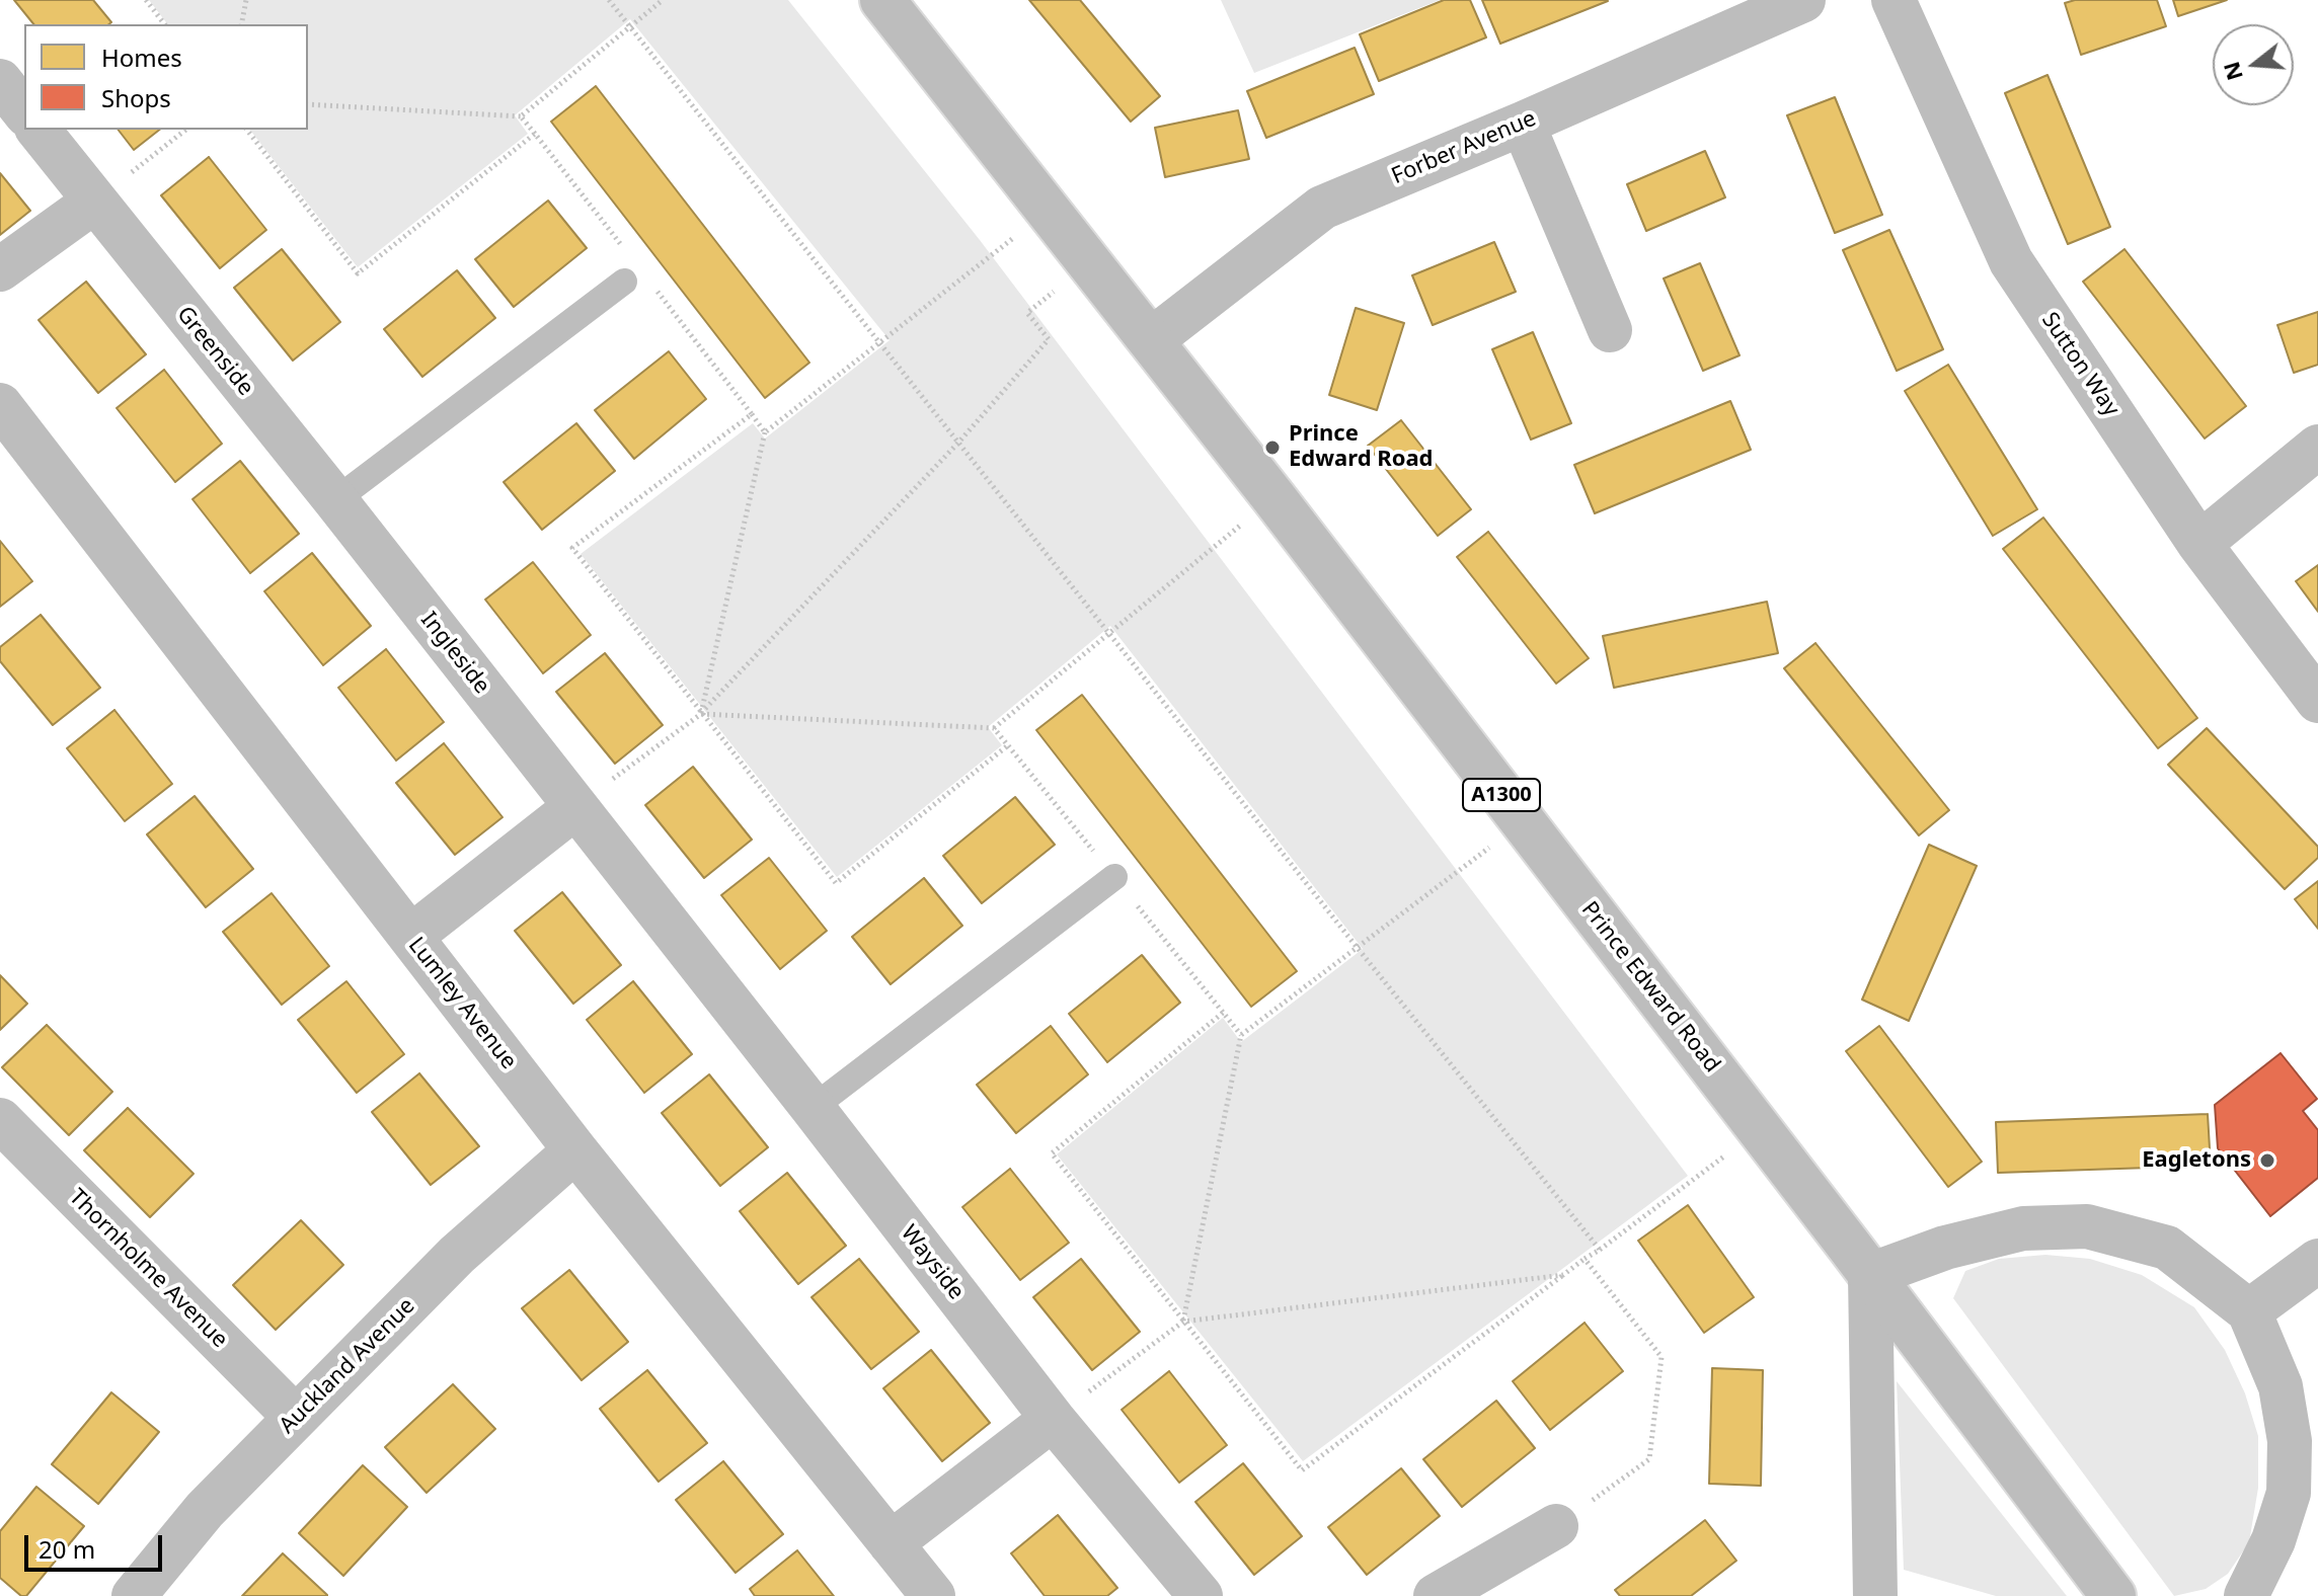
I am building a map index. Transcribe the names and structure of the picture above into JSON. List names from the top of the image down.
{
  "streets": {
    "street": [
      "Forber Avenue",
      "Greenside",
      "Sutton Way",
      "Ingleside",
      "A1300",
      "Prince Edward Road",
      "Lumley Avenue",
      "Wayside",
      "Thornholme Avenue",
      "Auckland Avenue"
    ]
  },
  "crossings": [
    ["Forber Avenue", "Prince Edward Road"],
    ["Greenside", "Ingleside"],
    ["Ingleside", "Wayside"],
    ["Lumley Avenue", "Auckland Avenue"],
    ["Thornholme Avenue", "Auckland Avenue"]
  ],
  "places": ["Prince Edward Road", "Eagletons"],
  "legend": ["Homes", "Shops"],
  "scale_bar": "20 m",
  "north": "left"
}
